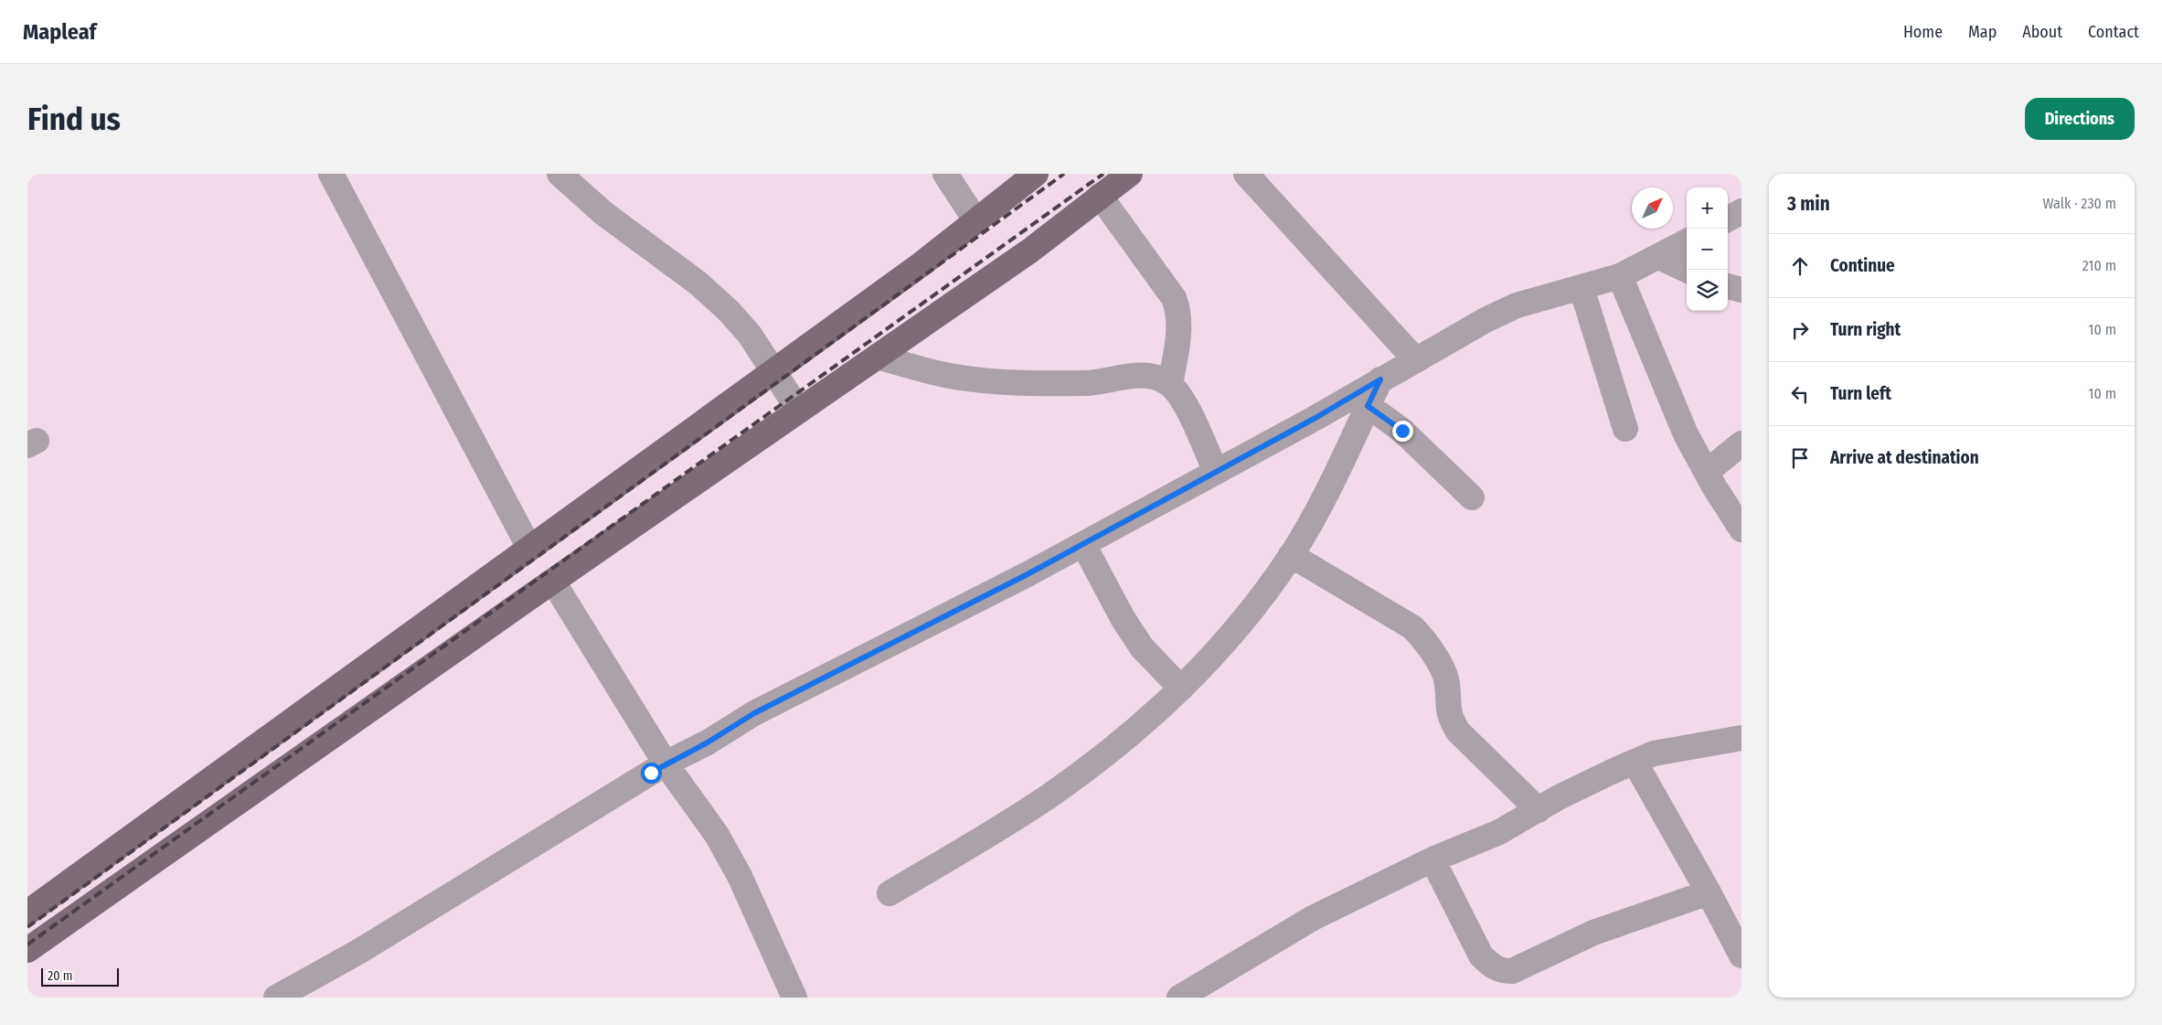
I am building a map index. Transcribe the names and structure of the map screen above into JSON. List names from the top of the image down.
{
  "scale_bar": "20 m",
  "north": "top right",
  "page": {
    "header": "Mapleaf",
    "nav": [
      "Home",
      "Map",
      "About",
      "Contact"
    ],
    "buttons": "Directions",
    "title": "Find us",
    "heading": ["3 min", "Walk · 230 m"],
    "map_buttons": ["+", "−"],
    "list": [
      ["Continue", "210 m"],
      ["Turn right", "10 m"],
      ["Turn left", "10 m"],
      "Arrive at destination"
    ],
    "scale": "20 m"
  }
}
